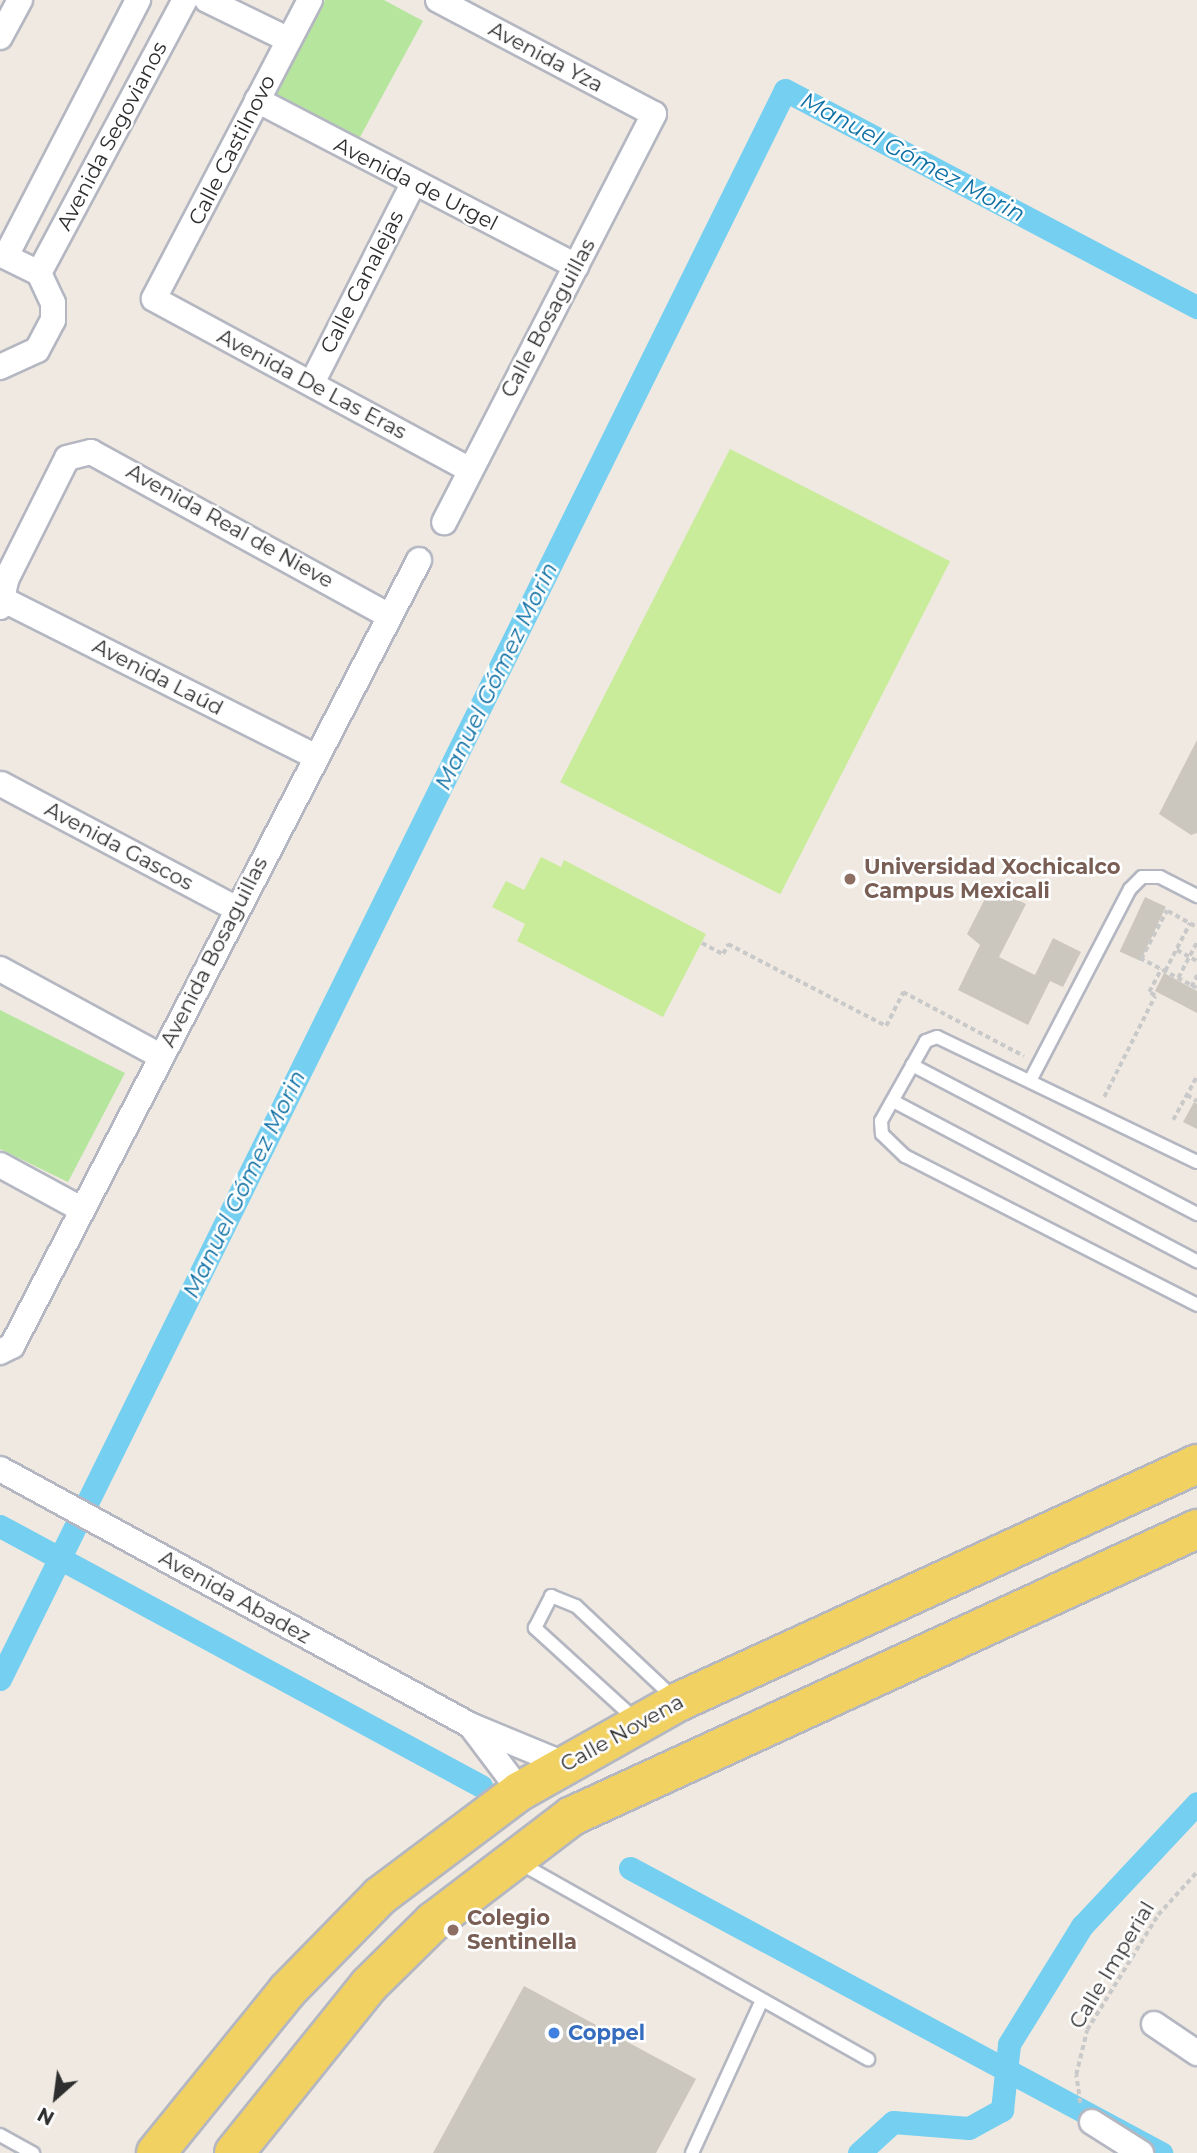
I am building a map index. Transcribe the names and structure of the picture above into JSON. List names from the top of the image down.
{
  "streets": {
    "main road": ["Calle Novena"],
    "street": [
      "Avenida Yza",
      "Avenida Segovianos",
      "Calle Castilnovo",
      "Avenida de Urgel",
      "Calle Canalejas",
      "Calle Bosaguillas",
      "Avenida De Las Eras",
      "Avenida Real de Nieve",
      "Avenida Laúd",
      "Avenida Gascos",
      "Avenida Bosaguillas",
      "Avenida Abadez"
    ],
    "path": ["Calle Imperial"]
  },
  "crossings": [
    ["Avenida Yza", "Calle Bosaguillas"],
    ["Calle Castilnovo", "Avenida de Urgel"],
    ["Calle Castilnovo", "Avenida De Las Eras"],
    ["Avenida de Urgel", "Calle Canalejas"],
    ["Avenida de Urgel", "Calle Bosaguillas"],
    ["Calle Canalejas", "Avenida De Las Eras"],
    ["Calle Bosaguillas", "Avenida De Las Eras"],
    ["Avenida Real de Nieve", "Avenida Laúd"],
    ["Avenida Real de Nieve", "Avenida Bosaguillas"],
    ["Avenida Laúd", "Avenida Bosaguillas"],
    ["Avenida Gascos", "Avenida Bosaguillas"],
    ["Avenida Abadez", "Calle Novena"]
  ],
  "water": ["Manuel Gómez Morin"],
  "places": ["Universidad Xochicalco Campus Mexicali", "Colegio Sentinella", "Coppel"],
  "north": "bottom left"
}
